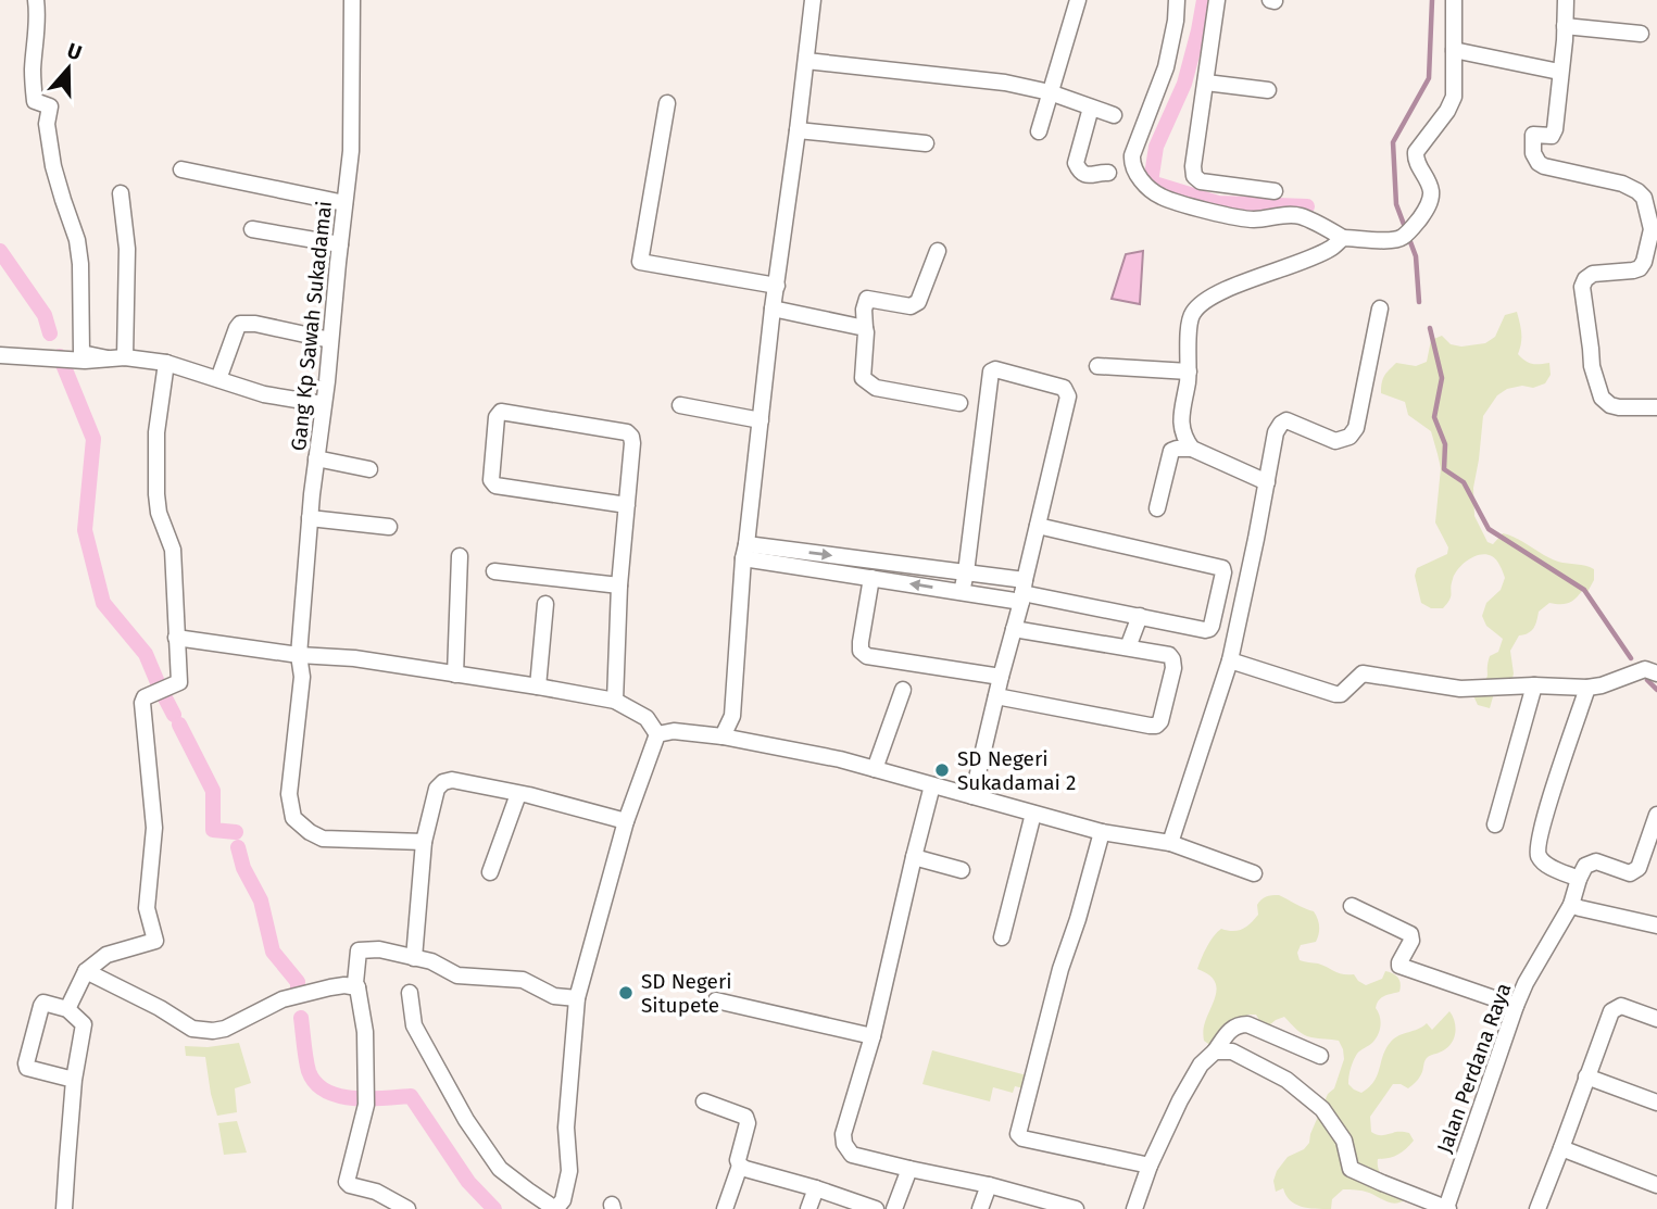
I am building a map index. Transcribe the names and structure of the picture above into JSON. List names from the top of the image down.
{
  "streets": {
    "street": ["Gang Kp Sawah Sukadamai", "Jalan Perdana Raya"]
  },
  "places": ["SD Negeri Sukadamai 2", "SD Negeri Situpete"],
  "north": "top"
}
